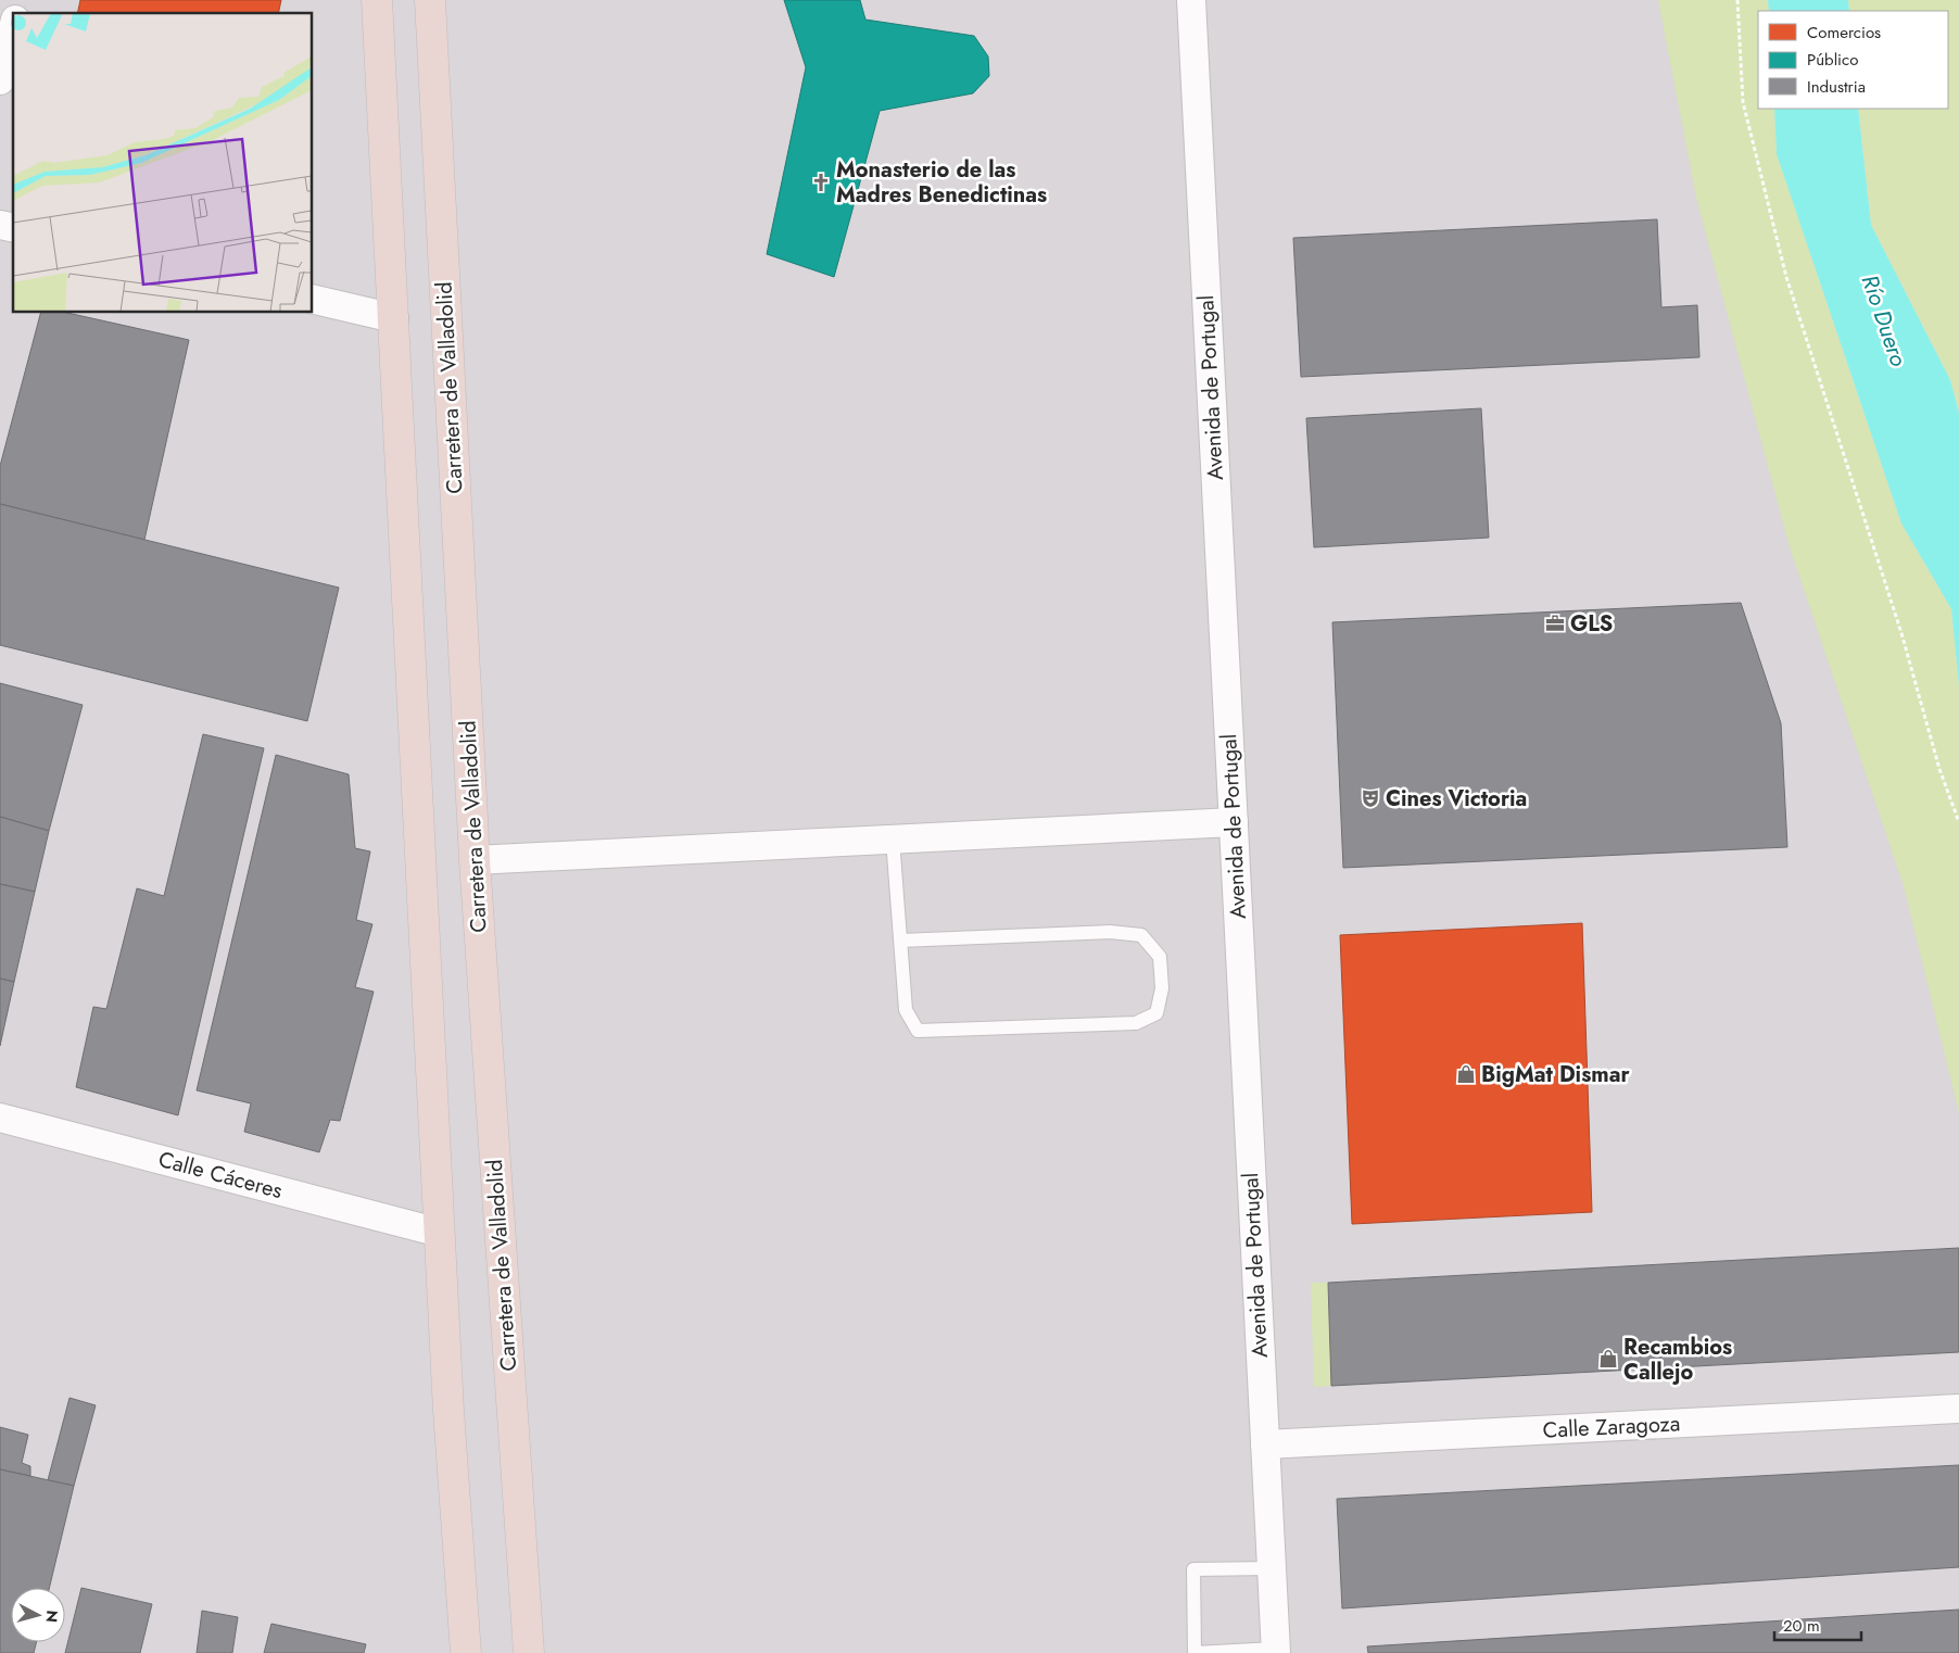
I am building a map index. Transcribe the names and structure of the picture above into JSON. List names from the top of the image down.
{
  "streets": {
    "highway": ["Carretera de Valladolid"],
    "street": ["Avenida de Portugal", "Calle Cáceres", "Calle Zaragoza"]
  },
  "crossings": [
    ["Avenida de Portugal", "Calle Zaragoza"]
  ],
  "water": ["Río Duero"],
  "places": {
    "church": ["Monasterio de las Madres Benedictinas"],
    "office": ["GLS"],
    "theatre": ["Cines Victoria"],
    "shop": ["BigMat Dismar", "Recambios Callejo"]
  },
  "legend": ["Comercios", "Público", "Industria"],
  "scale_bar": "20 m",
  "north": "right"
}
